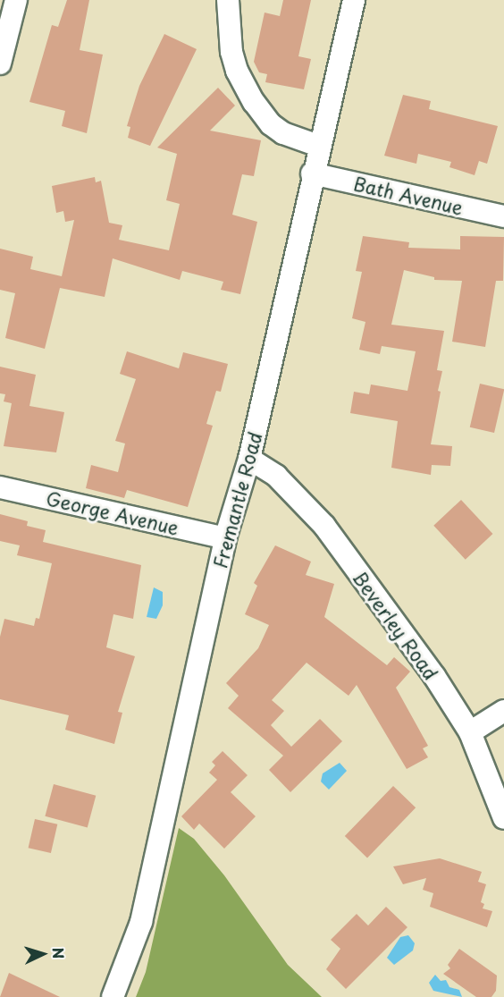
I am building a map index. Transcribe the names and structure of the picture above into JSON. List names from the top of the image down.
{
  "streets": {
    "street": [
      "Bath Avenue",
      "Fremantle Road",
      "George Avenue",
      "Beverley Road"
    ]
  },
  "crossings": [
    ["Bath Avenue", "Fremantle Road"],
    ["Fremantle Road", "George Avenue"],
    ["Fremantle Road", "Beverley Road"]
  ],
  "north": "right"
}
